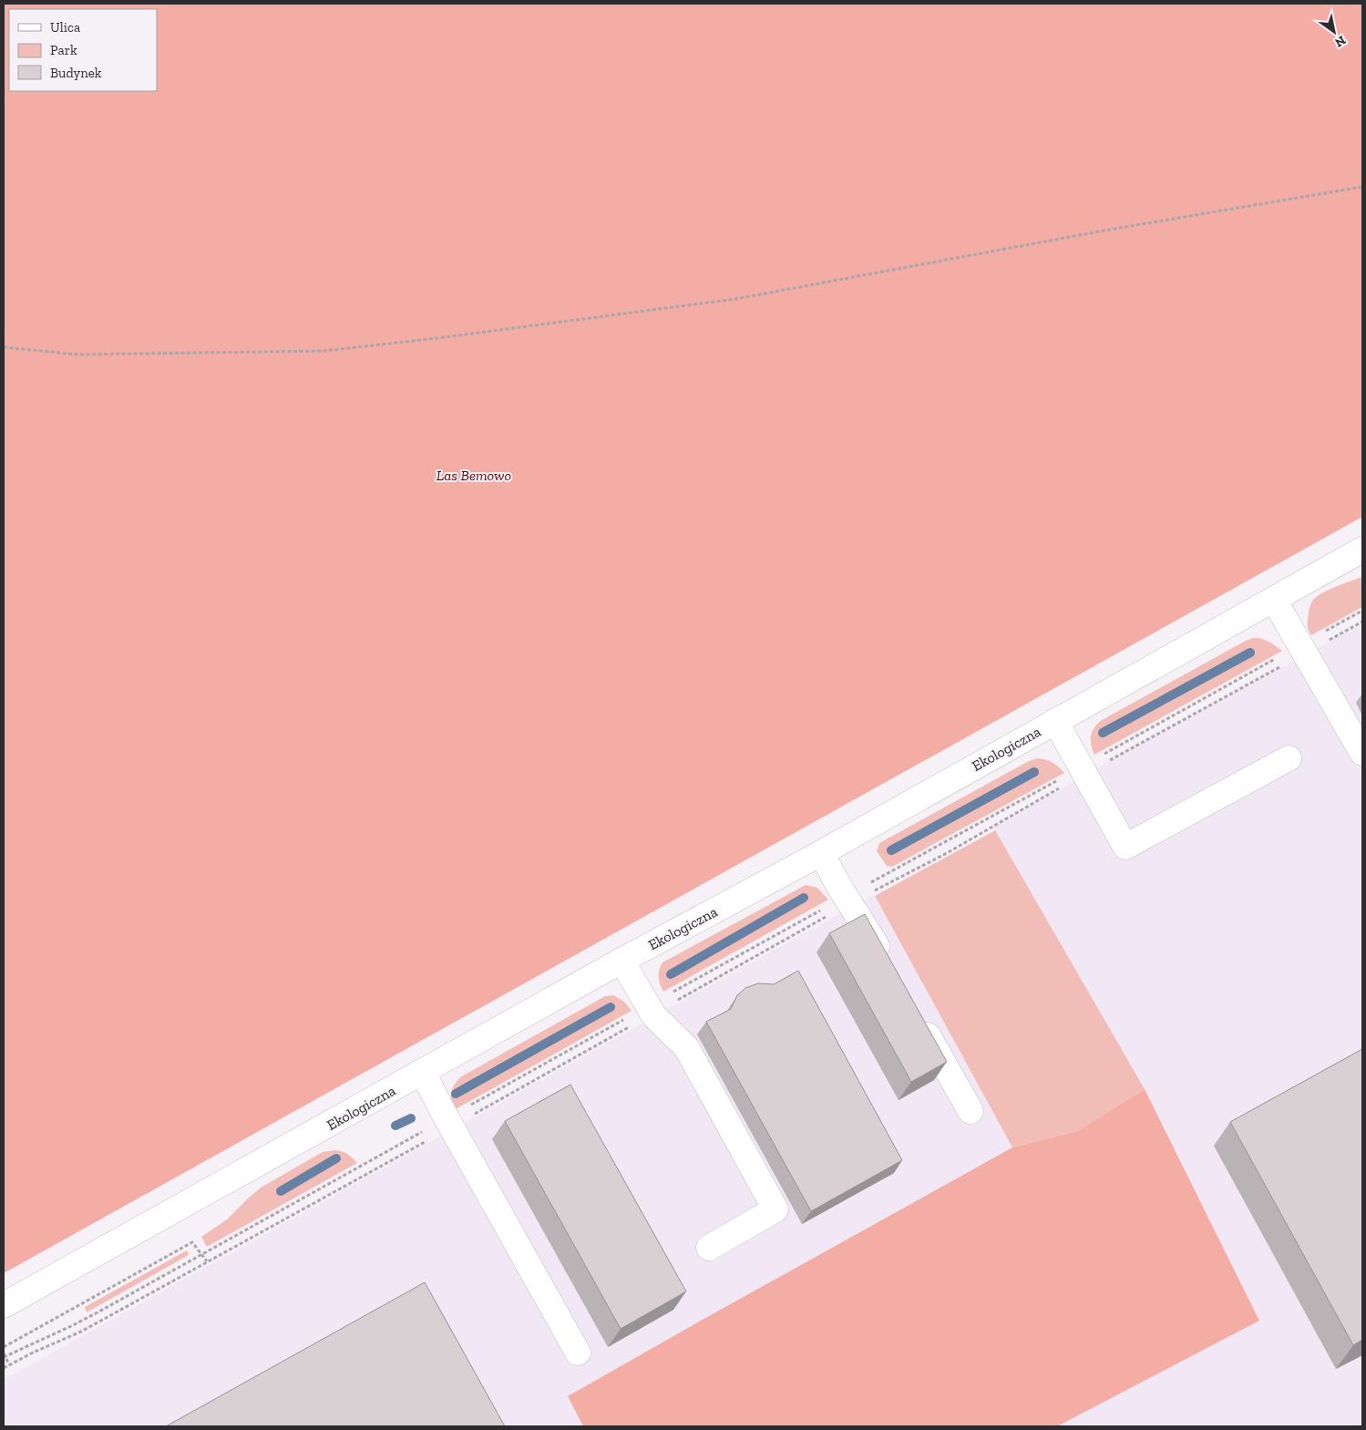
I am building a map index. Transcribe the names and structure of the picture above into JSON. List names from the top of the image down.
{
  "streets": {
    "street": ["Ekologiczna"]
  },
  "parks": ["Las Bemowo"],
  "legend": ["Ulica", "Park", "Budynek"],
  "north": "bottom right"
}
